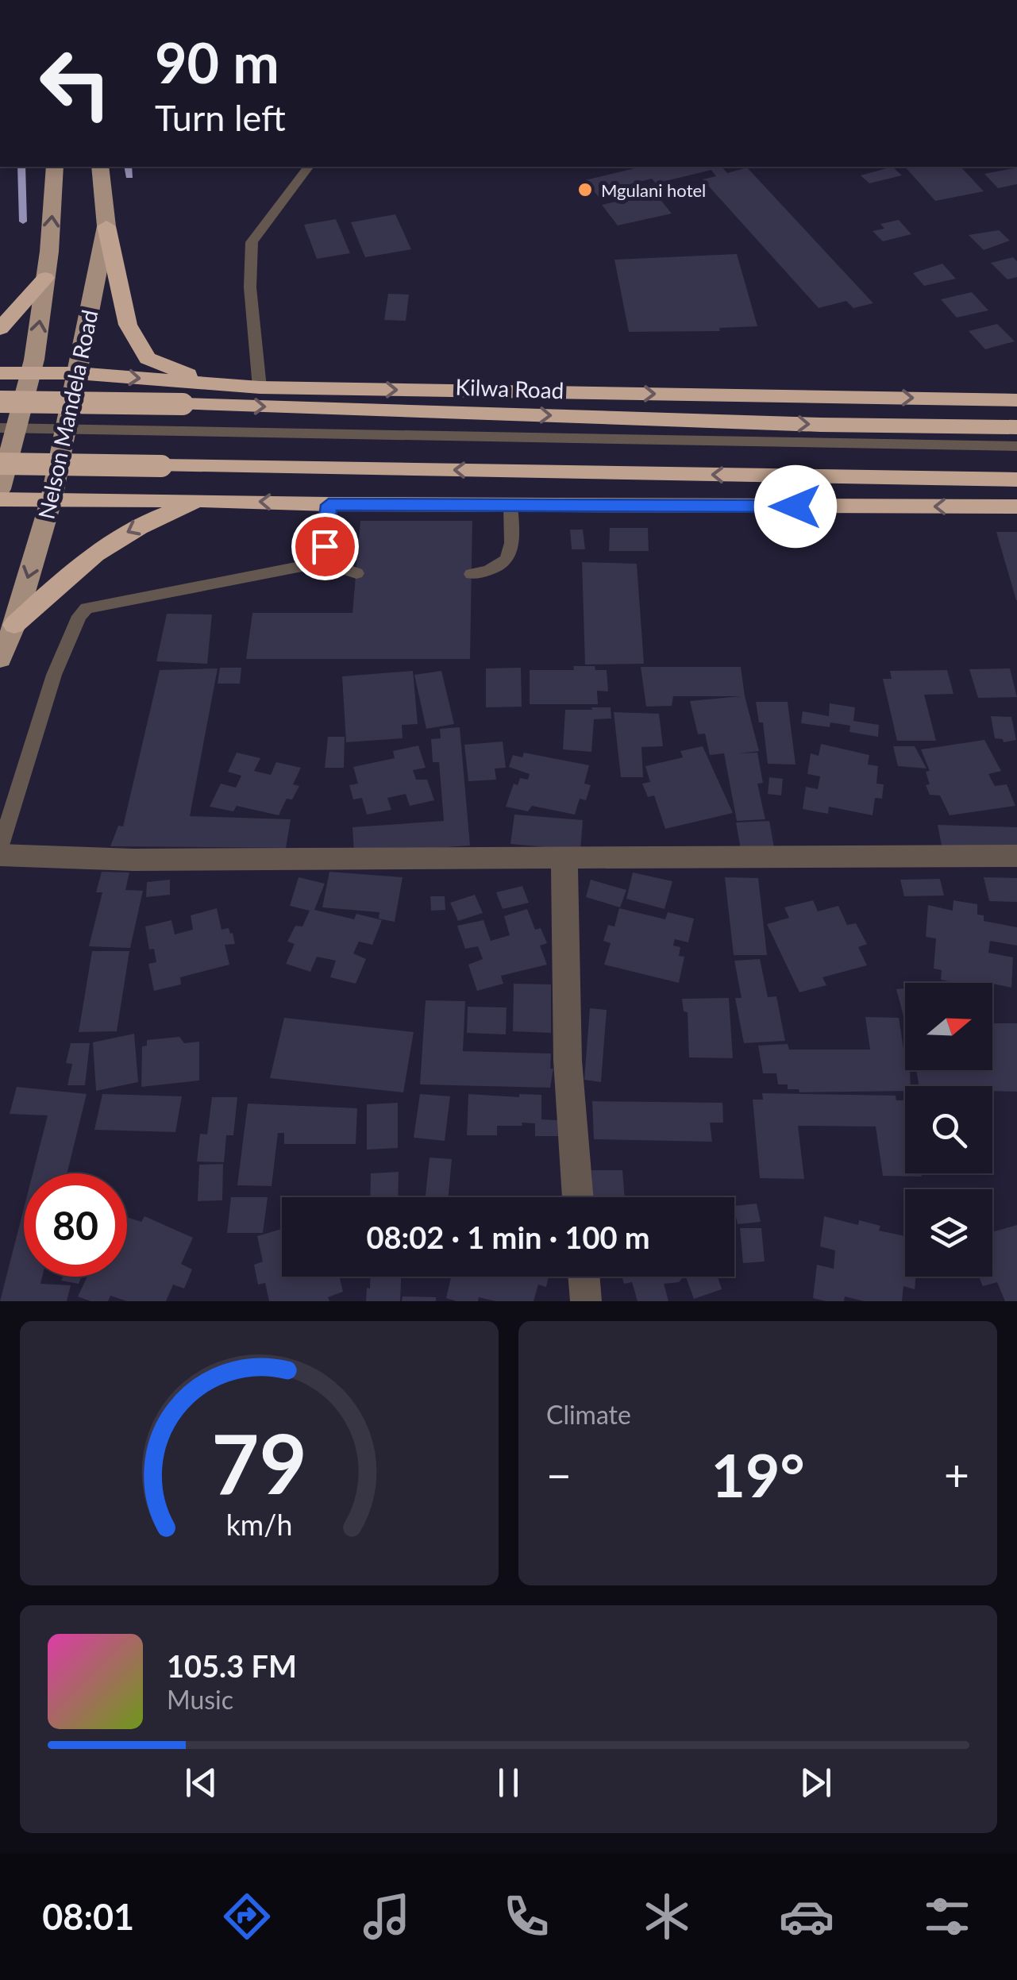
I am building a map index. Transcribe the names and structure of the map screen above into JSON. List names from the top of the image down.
{
  "streets": {
    "highway": ["Kilwa Road"],
    "main road": ["Nelson Mandela Road"]
  },
  "places": ["Mgulani hotel"],
  "north": "right",
  "page": {
    "turn": ["90 m", "Turn left"],
    "limit": "80",
    "trip": "08:02 · 1 min · 100 m",
    "tile": "Climate",
    "heat": ["−", "19°", "+"],
    "song": ["105.3 FM", "Music"],
    "tabs": "08:01",
    "gauge": ["79", "km/h"]
  }
}
